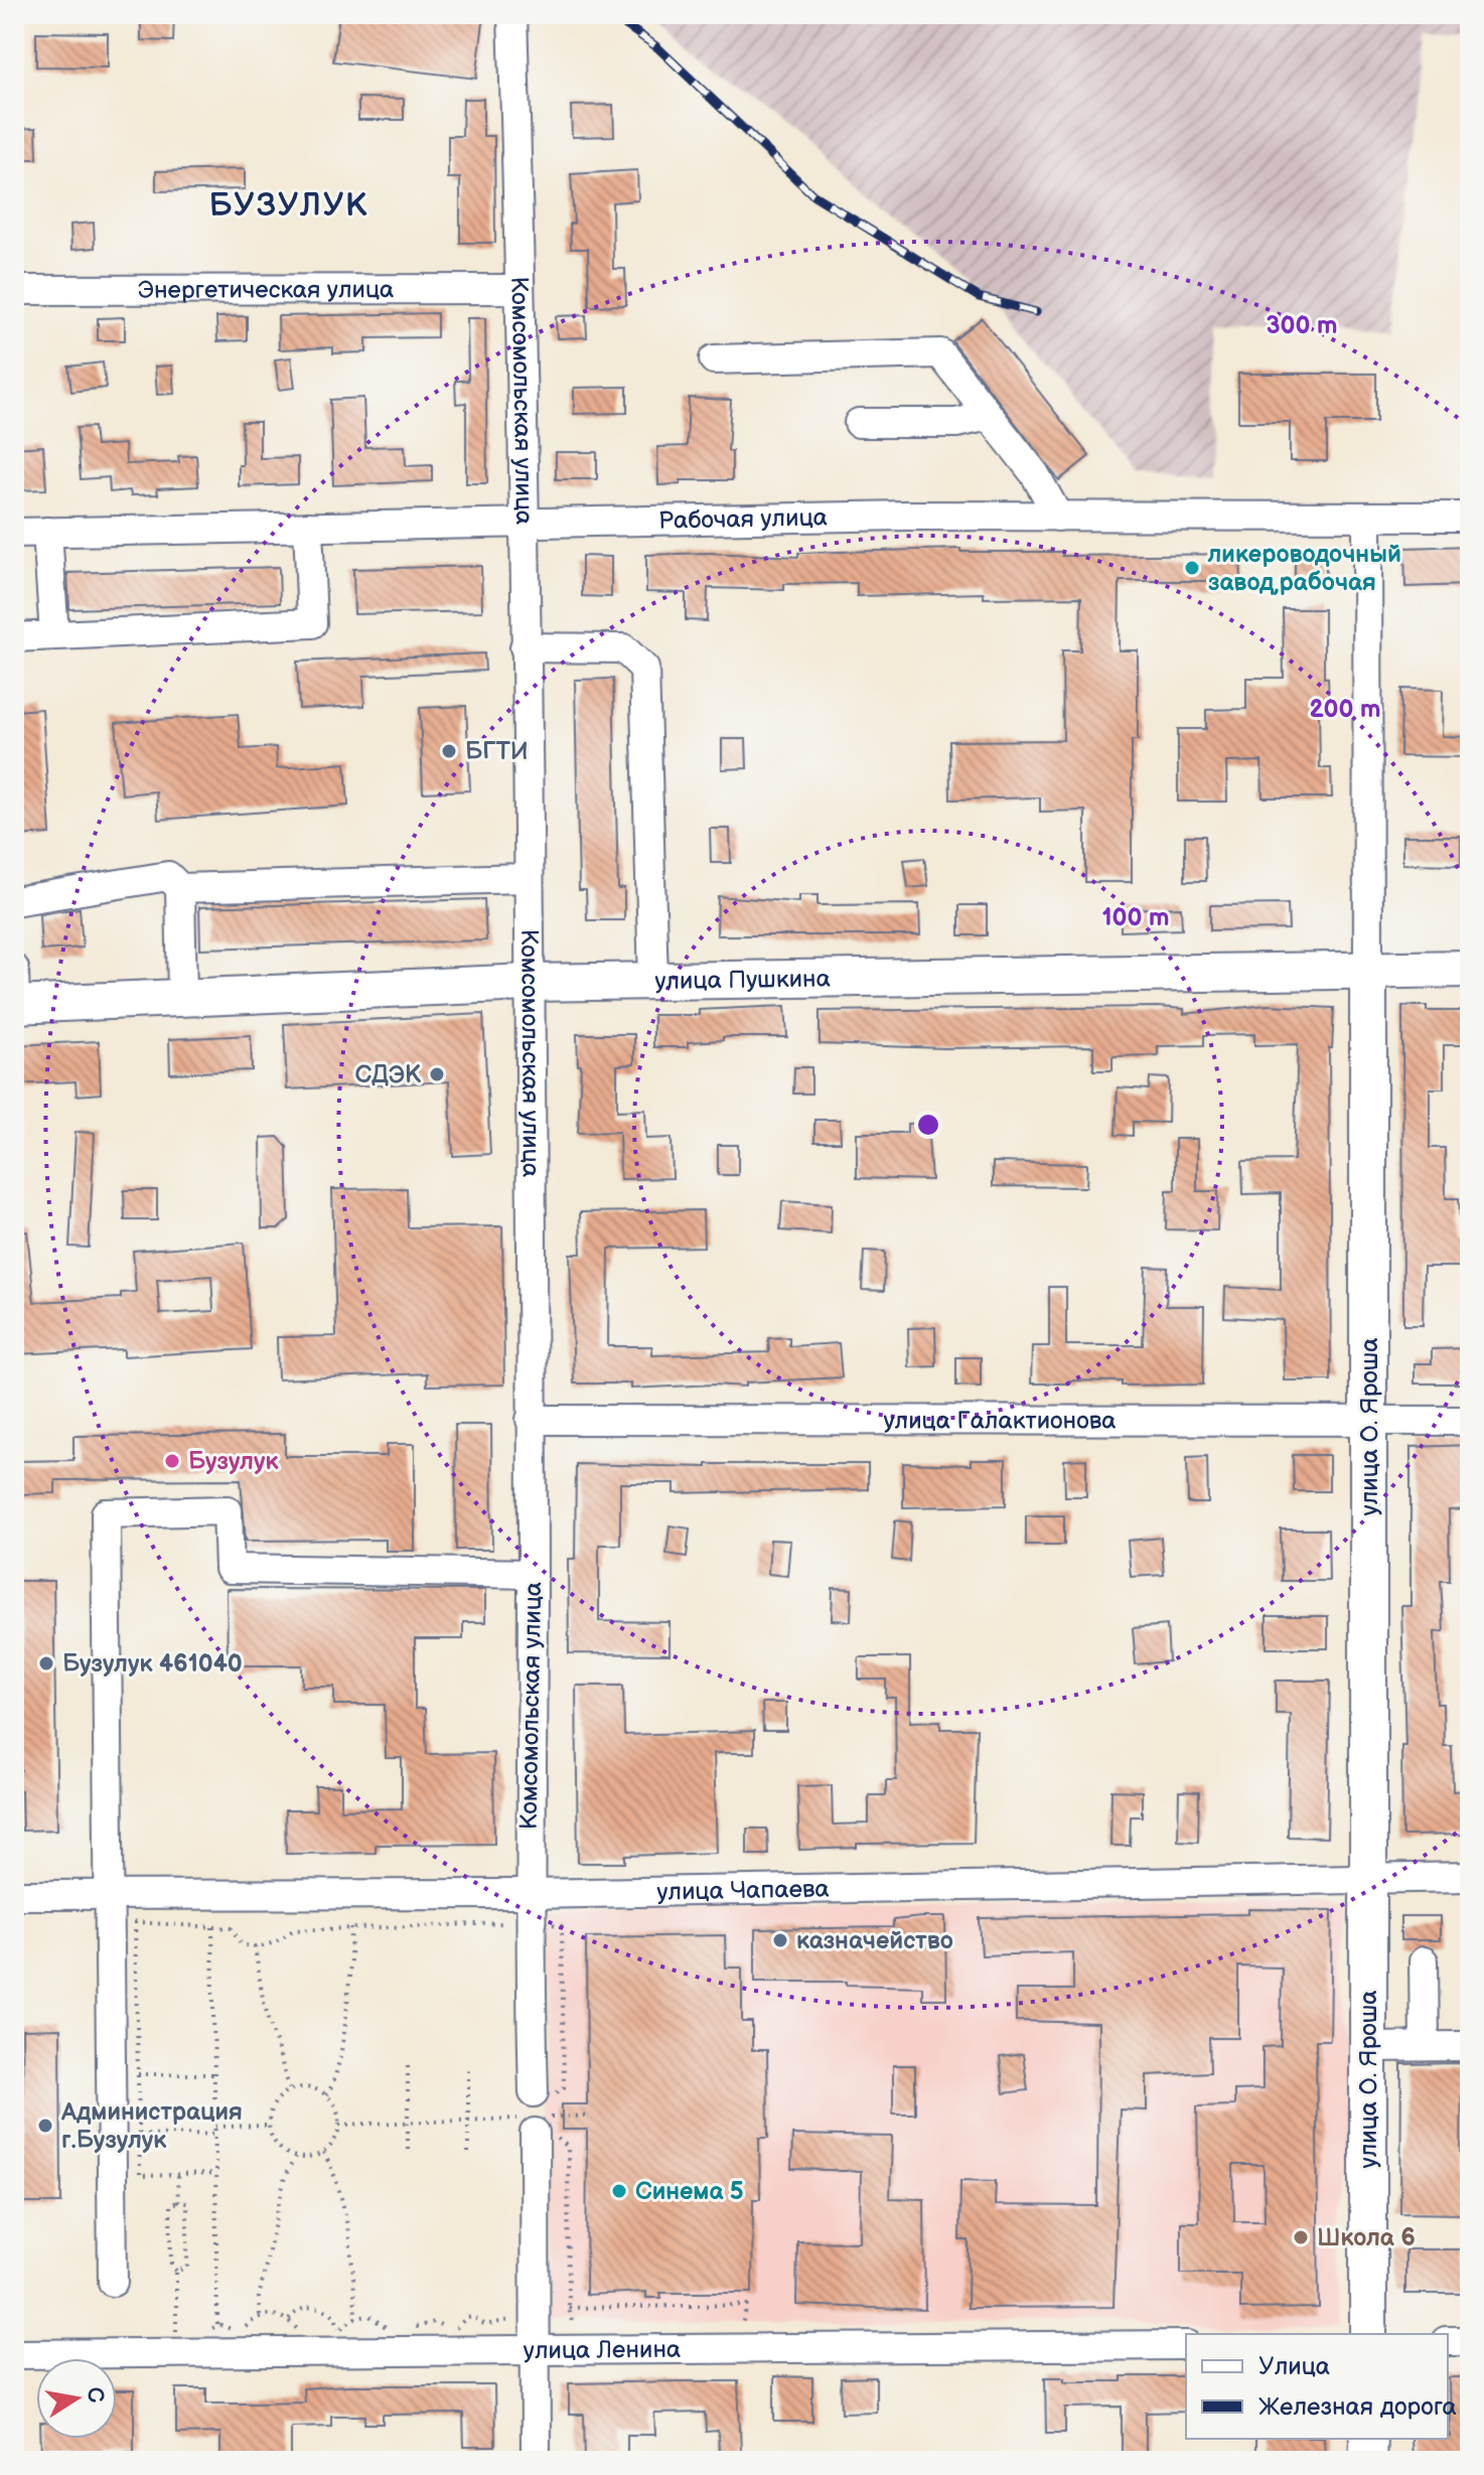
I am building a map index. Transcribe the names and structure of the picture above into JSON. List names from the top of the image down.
{
  "streets": {
    "main road": ["улица Пушкина", "улица О. Яроша"],
    "street": [
      "Энергетическая улица",
      "Комсомольская улица",
      "Рабочая улица",
      "улица Галактионова",
      "улица Чапаева",
      "улица Ленина"
    ]
  },
  "crossings": [
    ["Энергетическая улица", "Комсомольская улица"],
    ["Комсомольская улица", "Рабочая улица"],
    ["Комсомольская улица", "улица Пушкина"],
    ["Комсомольская улица", "улица Галактионова"],
    ["Комсомольская улица", "улица Чапаева"],
    ["Комсомольская улица", "улица Ленина"],
    ["Рабочая улица", "улица О. Яроша"],
    ["улица Пушкина", "улица О. Яроша"],
    ["улица Галактионова", "улица О. Яроша"],
    ["улица О. Яроша", "улица Чапаева"]
  ],
  "districts": ["БУЗУЛУК"],
  "places": [
    "ликероводочный завод,рабочая",
    "БГТИ",
    "СДЭК",
    "Бузулук",
    "Бузулук 461040",
    "казначейство",
    "Администрация г.Бузулук",
    "Синема 5",
    "Школа 6"
  ],
  "legend": ["Улица", "Железная дорога"],
  "north": "right",
  "rings": ["300 m", "200 m", "100 m"]
}
